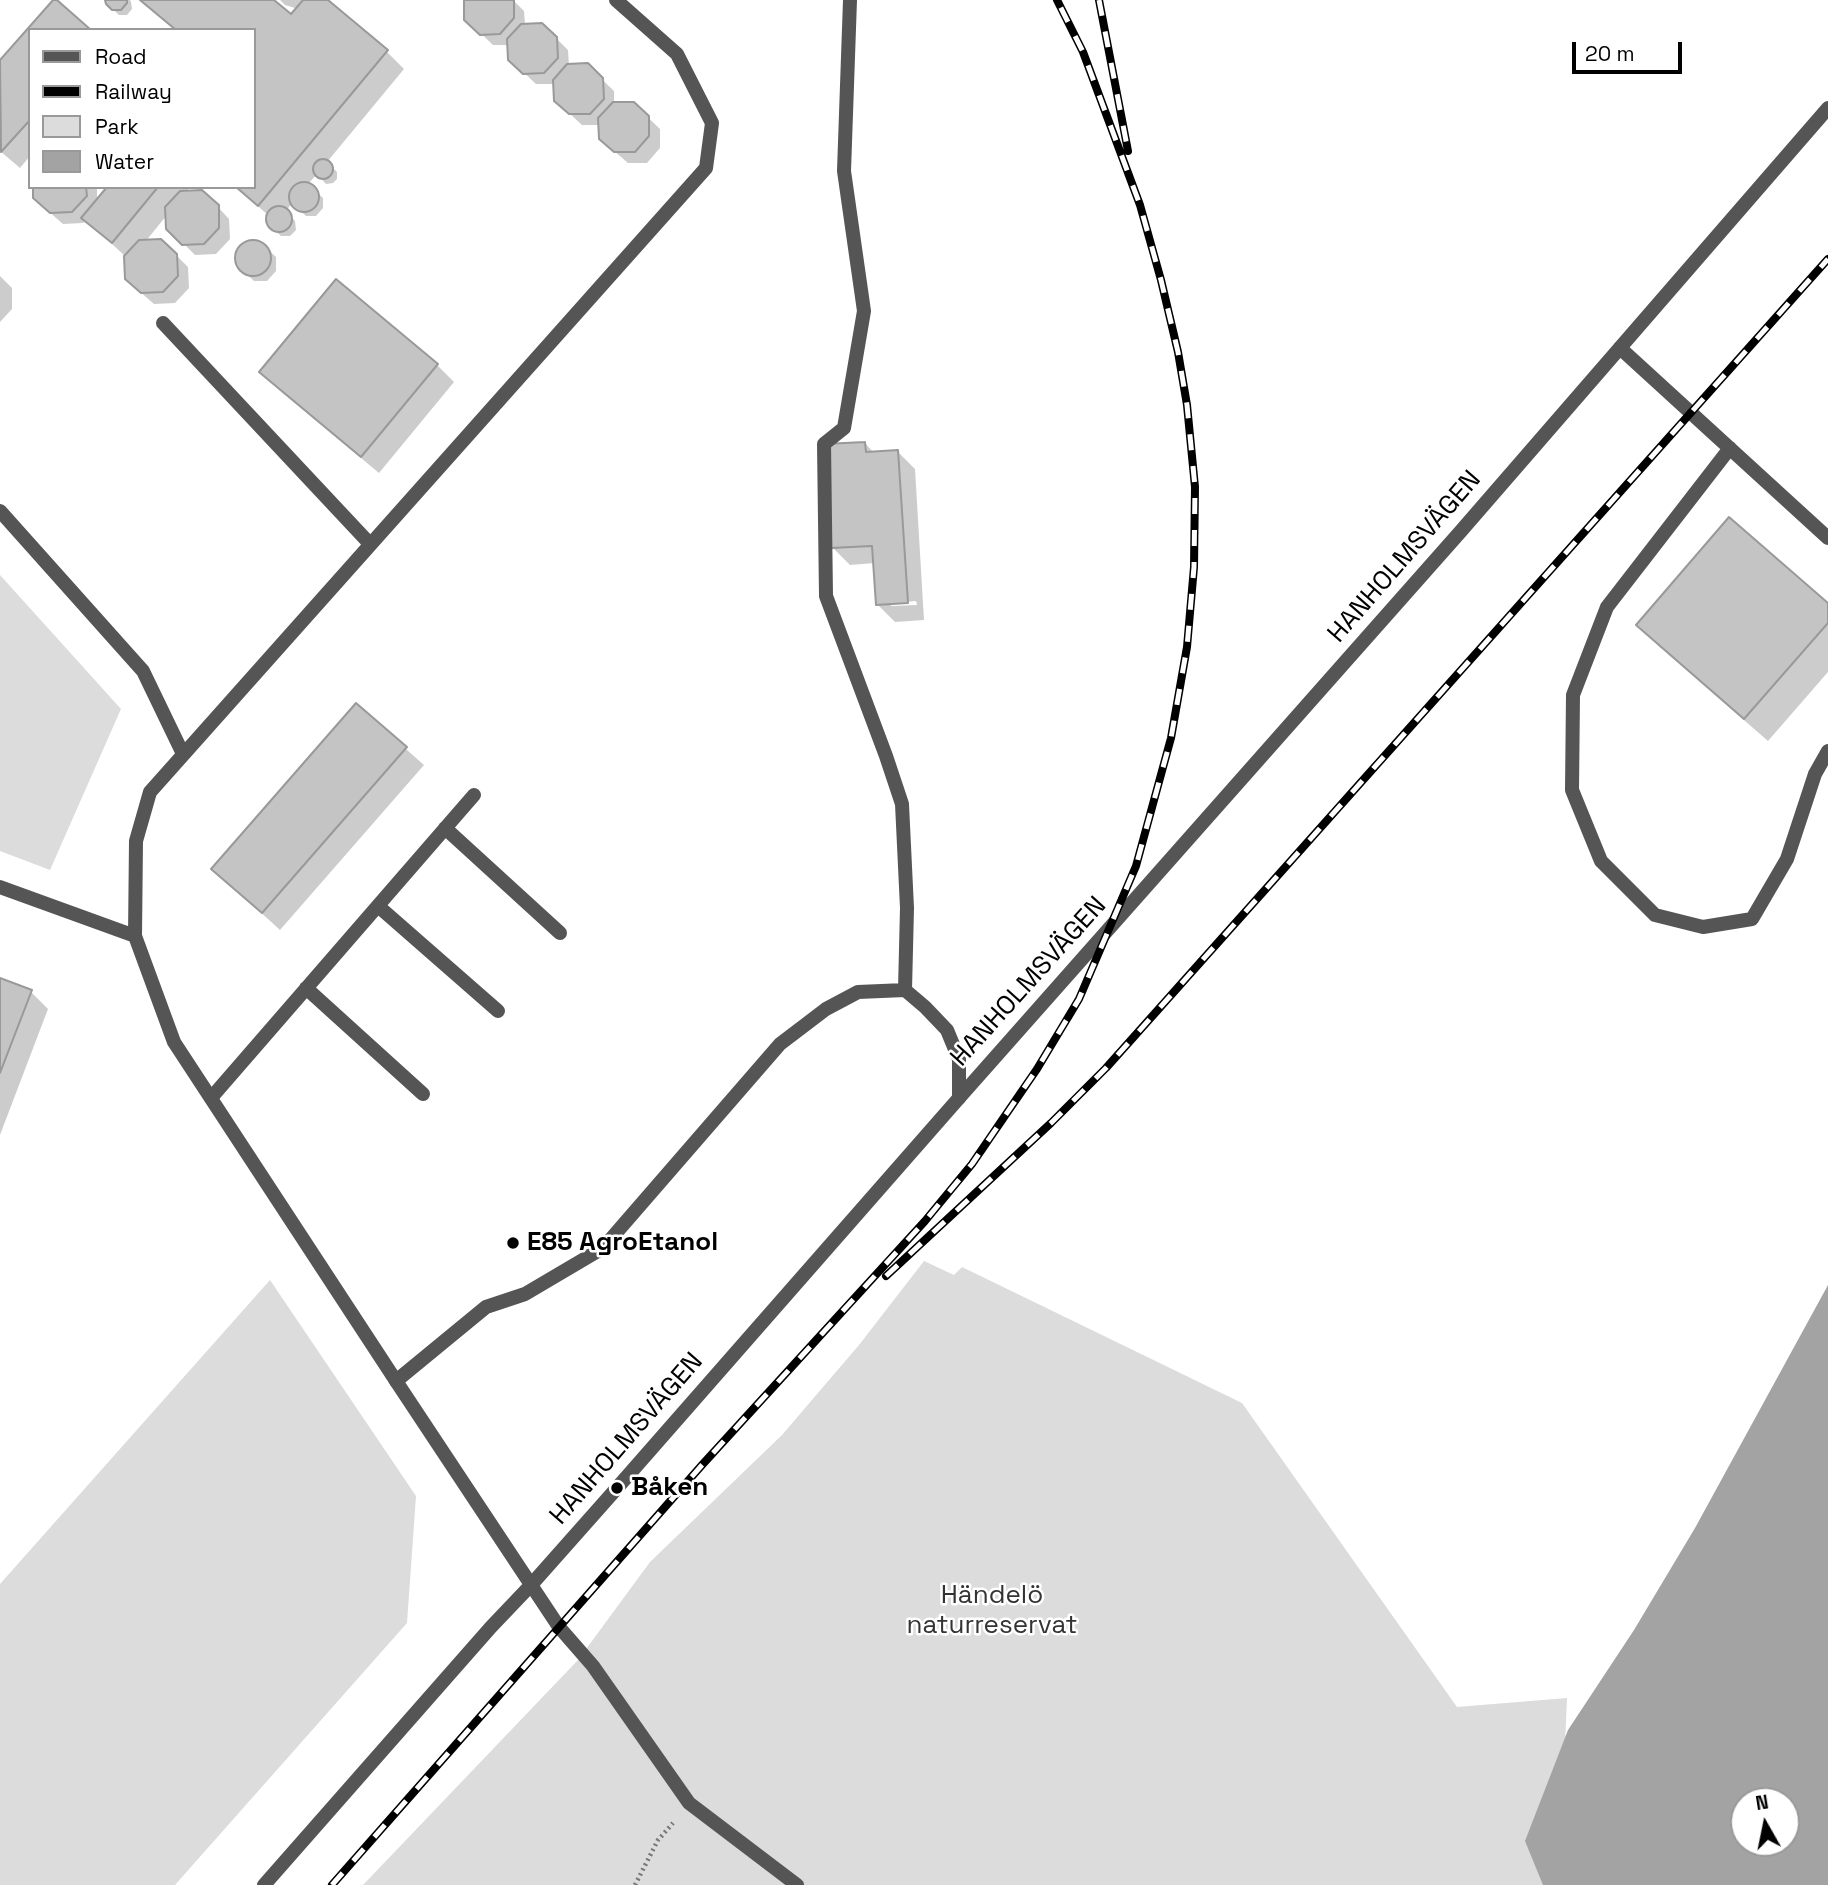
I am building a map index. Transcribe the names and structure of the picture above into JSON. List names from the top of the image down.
{
  "streets": {
    "street": ["HANHOLMSVÄGEN"]
  },
  "parks": ["Händelö naturreservat"],
  "places": ["E85 AgroEtanol", "Båken"],
  "legend": [
    "Road",
    "Railway",
    "Park",
    "Water"
  ],
  "scale_bar": "20 m",
  "north": "top"
}
